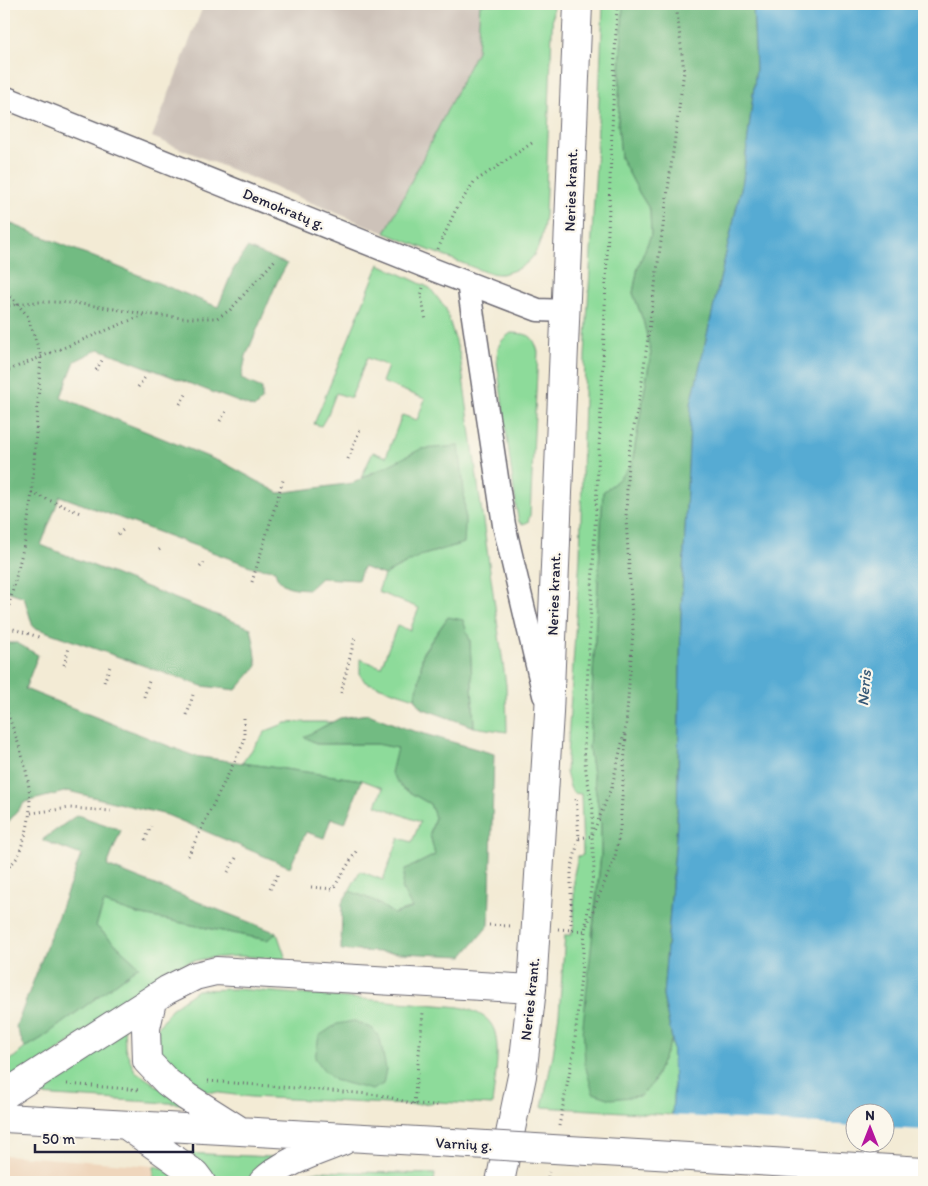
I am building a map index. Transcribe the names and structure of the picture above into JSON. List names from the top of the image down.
{
  "streets": {
    "main road": ["Neries krant.", "Varnių g."],
    "street": ["Demokratų g."]
  },
  "crossings": [
    ["Neries krant.", "Demokratų g."]
  ],
  "water": ["Neris"],
  "scale_bar": "50 m",
  "north": "top"
}
